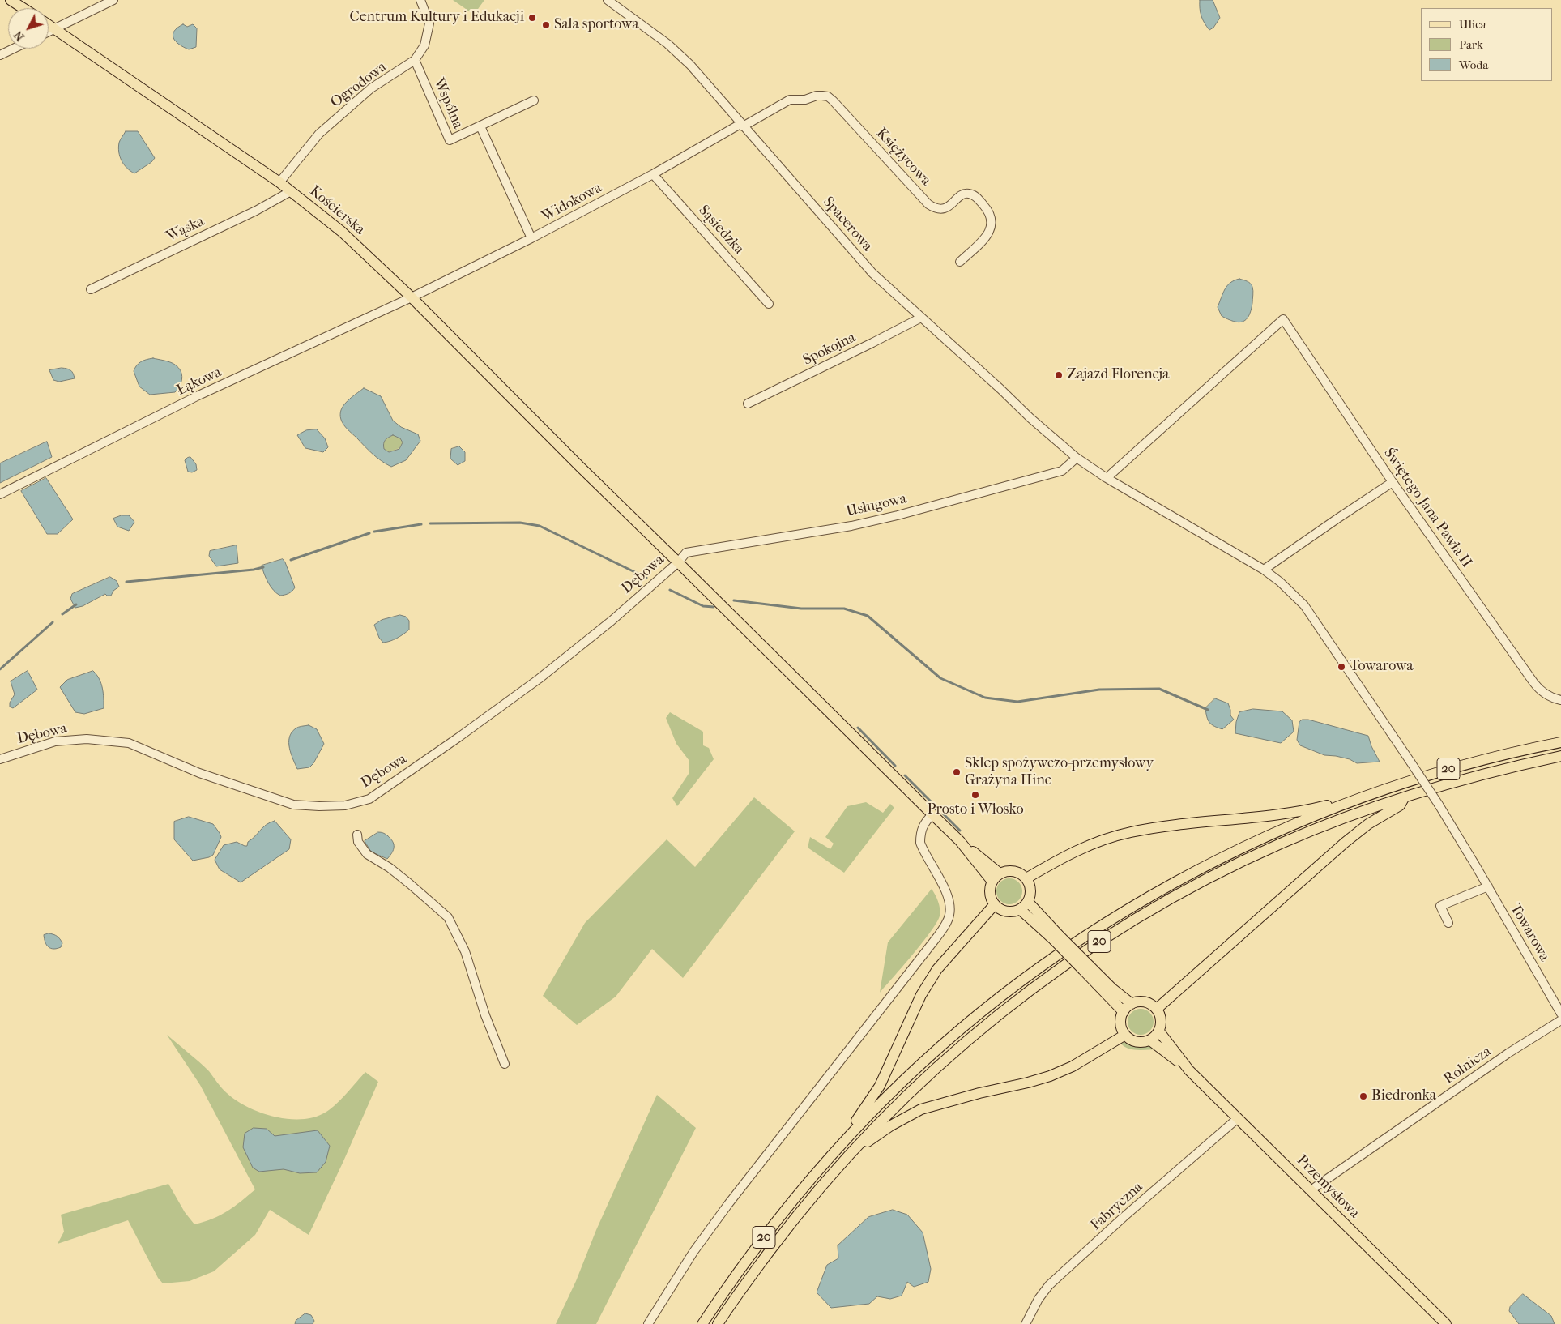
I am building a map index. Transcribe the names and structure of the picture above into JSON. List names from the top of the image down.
{
  "streets": {
    "main road": ["Kościerska", "20", "Przemysłowa"],
    "street": [
      "Ogrodowa",
      "Wspólna",
      "Księżycowa",
      "Widokowa",
      "Spacerowa",
      "Wąska",
      "Sąsiedzka",
      "Spokojna",
      "Łąkowa",
      "Usługowa",
      "Świętego Jana Pawła II",
      "Dębowa",
      "Towarowa",
      "Rolnicza",
      "Fabryczna"
    ]
  },
  "crossings": [
    ["Ogrodowa", "Wspólna"],
    ["Ogrodowa", "Kościerska"],
    ["Księżycowa", "Widokowa"],
    ["Księżycowa", "Spacerowa"],
    ["Widokowa", "Kościerska"],
    ["Widokowa", "Spacerowa"],
    ["Widokowa", "Sąsiedzka"],
    ["Widokowa", "Łąkowa"],
    ["Kościerska", "Wąska"],
    ["Kościerska", "Łąkowa"],
    ["Kościerska", "Usługowa"],
    ["Kościerska", "Dębowa"],
    ["Spacerowa", "Spokojna"],
    ["Spacerowa", "Usługowa"],
    ["Spacerowa", "Towarowa"],
    ["Usługowa", "Dębowa"],
    ["Usługowa", "Towarowa"],
    ["Świętego Jana Pawła II", "Towarowa"],
    ["Rolnicza", "Przemysłowa"],
    ["Przemysłowa", "Fabryczna"]
  ],
  "places": [
    "Centrum Kultury i Edukacji",
    "Sala sportowa",
    "Zajazd Florencja",
    "Towarowa",
    "Sklep spożywczo-przemysłowy Grażyna Hinc",
    "Prosto i Włosko",
    "Biedronka"
  ],
  "legend": ["Ulica", "Park", "Woda"],
  "north": "bottom left"
}
